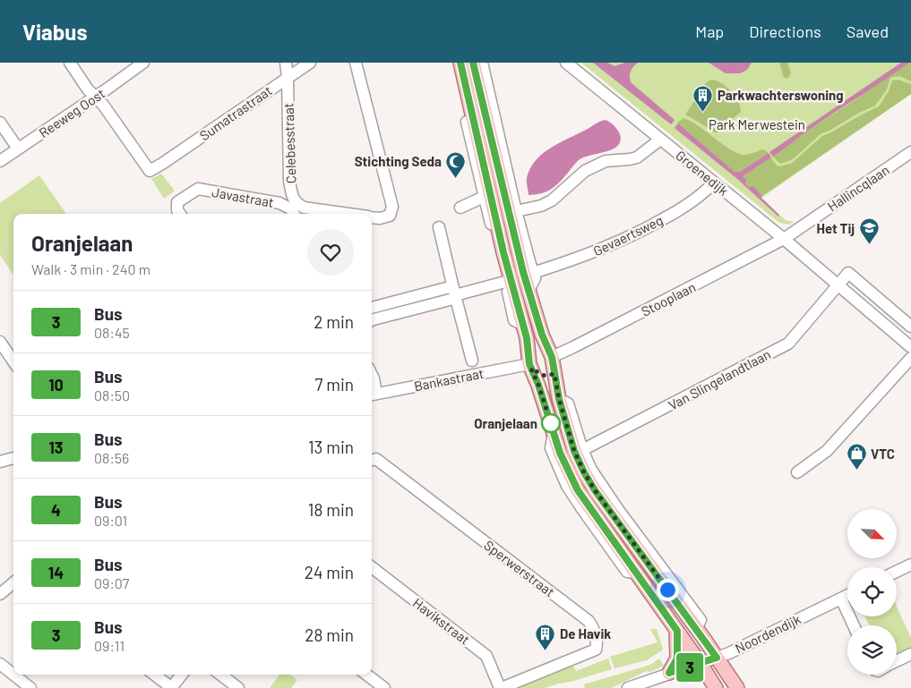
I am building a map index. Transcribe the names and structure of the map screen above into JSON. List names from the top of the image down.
{
  "streets": {
    "street": [
      "Reeweg Oost",
      "Sumatrastraat",
      "Celebesstraat",
      "Groenedijk",
      "Hallincqlaan",
      "Javastraat",
      "Gevaertsweg",
      "Stooplaan",
      "Bankastraat",
      "Van Slingelandtlaan",
      "Sperwerstraat",
      "Havikstraat",
      "Noordendijk"
    ]
  },
  "crossings": [
    ["Reeweg Oost", "Sumatrastraat"],
    ["Sumatrastraat", "Celebesstraat"],
    ["Celebesstraat", "Javastraat"],
    ["Groenedijk", "Hallincqlaan"],
    ["Groenedijk", "Gevaertsweg"],
    ["Groenedijk", "Stooplaan"],
    ["Groenedijk", "Van Slingelandtlaan"],
    ["Hallincqlaan", "Stooplaan"],
    ["Sperwerstraat", "Havikstraat"]
  ],
  "parks": ["Park Merwestein"],
  "places": {
    "building": ["Parkwachterswoning", "De Havik"],
    "mosque": ["Stichting Seda"],
    "school or university": ["Het Tij"],
    "other": ["Oranjelaan"],
    "shop": ["VTC"]
  },
  "lines": ["bus line 3"],
  "north": "bottom right",
  "page": {
    "header": "Viabus",
    "nav": ["Map", "Directions", "Saved"],
    "on_map": "3",
    "heading": ["Oranjelaan", "Walk · 3 min · 240 m"],
    "list": [
      {
        "mark": "3",
        "name": "Bus",
        "note": "08:45",
        "value": "2 min"
      },
      {
        "mark": "10",
        "name": "Bus",
        "note": "08:50",
        "value": "7 min"
      },
      {
        "mark": "13",
        "name": "Bus",
        "note": "08:56",
        "value": "13 min"
      },
      {
        "mark": "4",
        "name": "Bus",
        "note": "09:01",
        "value": "18 min"
      },
      {
        "mark": "14",
        "name": "Bus",
        "note": "09:07",
        "value": "24 min"
      },
      {
        "mark": "3",
        "name": "Bus",
        "note": "09:11",
        "value": "28 min"
      }
    ]
  }
}
